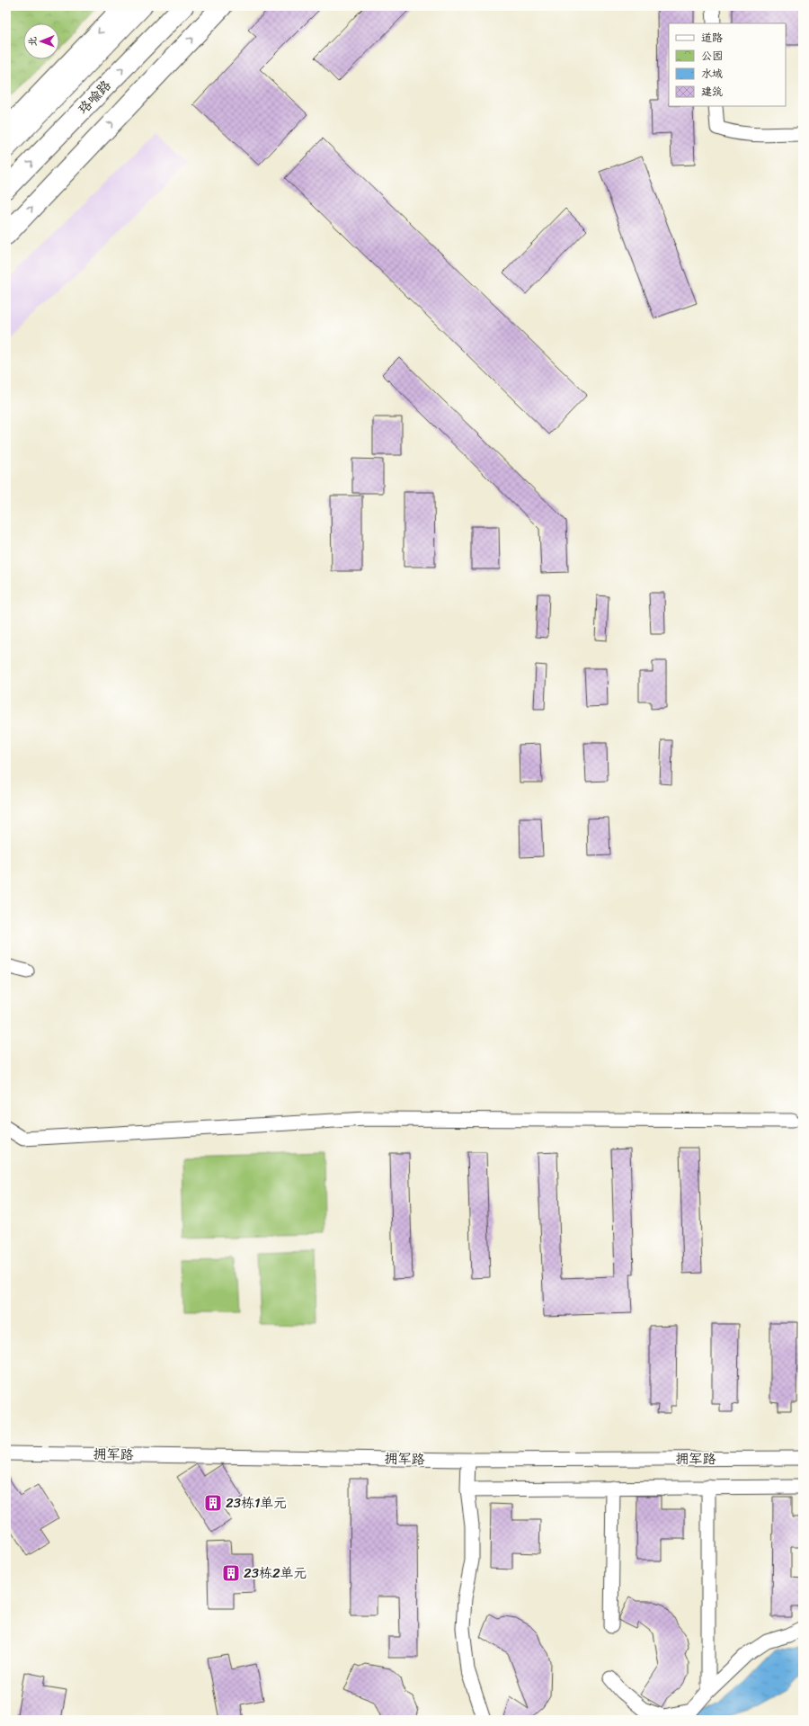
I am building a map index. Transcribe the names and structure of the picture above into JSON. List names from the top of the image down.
{
  "streets": {
    "main road": ["珞喻路"],
    "street": ["拥军路"]
  },
  "places": {
    "building": ["23栋1单元", "23栋2单元"]
  },
  "legend": [
    "道路",
    "公园",
    "水域",
    "建筑"
  ],
  "north": "left"
}
